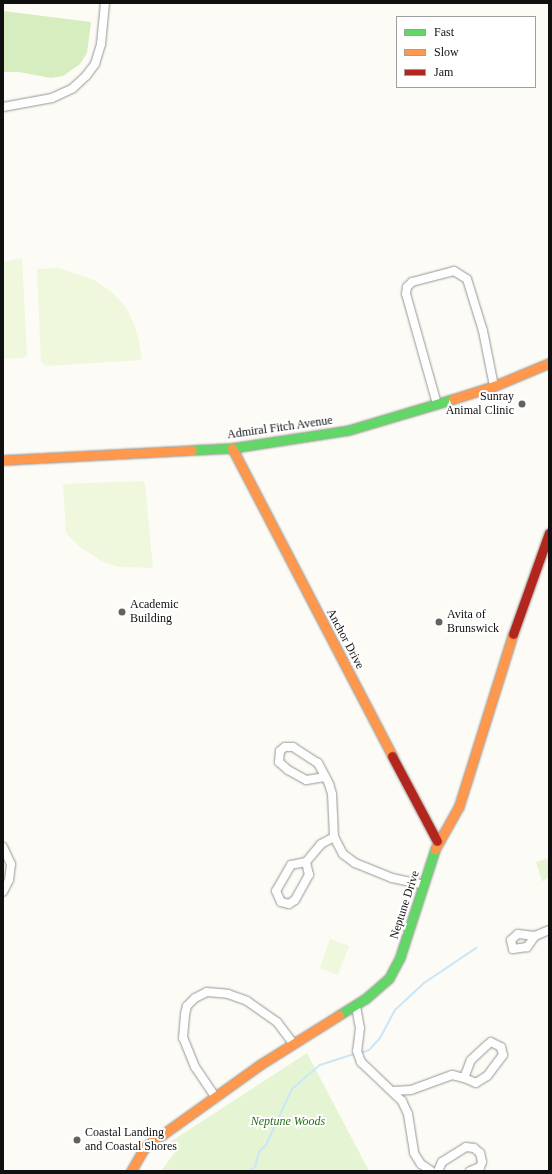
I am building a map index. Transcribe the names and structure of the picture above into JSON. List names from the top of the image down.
{
  "streets": {
    "street": ["Admiral Fitch Avenue", "Anchor Drive", "Neptune Drive"]
  },
  "crossings": [
    ["Admiral Fitch Avenue", "Anchor Drive"],
    ["Anchor Drive", "Neptune Drive"]
  ],
  "parks": ["Neptune Woods"],
  "places": [
    "Sunray Animal Clinic",
    "Academic Building",
    "Avita of Brunswick",
    "Coastal Landing and Coastal Shores"
  ],
  "legend": ["Fast", "Slow", "Jam"]
}
